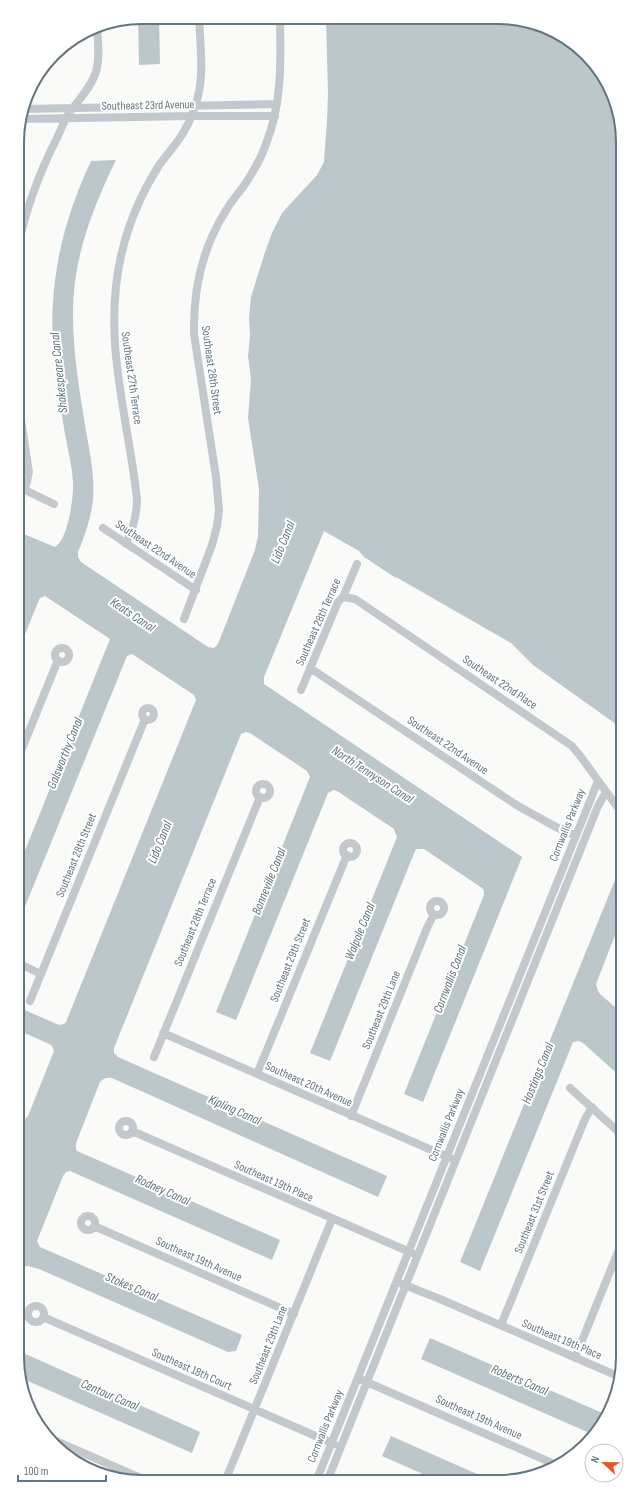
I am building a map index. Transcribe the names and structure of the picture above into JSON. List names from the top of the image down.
{
  "streets": {
    "street": [
      "Southeast 23rd Avenue",
      "Southeast 28th Street",
      "Southeast 27th Terrace",
      "Southeast 22nd Avenue",
      "Southeast 28th Terrace",
      "Southeast 22nd Place",
      "Cornwallis Parkway",
      "Southeast 29th Street",
      "Southeast 29th Lane",
      "Southeast 20th Avenue",
      "Southeast 19th Place",
      "Southeast 31st Street",
      "Southeast 19th Avenue",
      "Southeast 18th Court"
    ]
  },
  "crossings": [
    ["Southeast 23rd Avenue", "Southeast 28th Street"],
    ["Southeast 23rd Avenue", "Southeast 27th Terrace"],
    ["Southeast 28th Street", "Southeast 22nd Avenue"],
    ["Southeast 27th Terrace", "Southeast 22nd Avenue"],
    ["Southeast 22nd Avenue", "Southeast 28th Terrace"],
    ["Southeast 22nd Avenue", "Cornwallis Parkway"],
    ["Southeast 28th Terrace", "Southeast 22nd Place"],
    ["Southeast 28th Terrace", "Southeast 20th Avenue"],
    ["Southeast 22nd Place", "Cornwallis Parkway"],
    ["Cornwallis Parkway", "Southeast 20th Avenue"],
    ["Cornwallis Parkway", "Southeast 19th Place"],
    ["Cornwallis Parkway", "Southeast 19th Avenue"],
    ["Cornwallis Parkway", "Southeast 18th Court"],
    ["Southeast 29th Street", "Southeast 20th Avenue"],
    ["Southeast 29th Lane", "Southeast 20th Avenue"],
    ["Southeast 29th Lane", "Southeast 19th Place"],
    ["Southeast 29th Lane", "Southeast 19th Avenue"],
    ["Southeast 29th Lane", "Southeast 18th Court"],
    ["Southeast 19th Place", "Southeast 31st Street"]
  ],
  "water": [
    "Shakespeare Canal",
    "Lido Canal",
    "Keats Canal",
    "Galsworthy Canal",
    "North Tennyson Canal",
    "Bonneville Canal",
    "Walpole Canal",
    "Cornwallis Canal",
    "Hastings Canal",
    "Kipling Canal",
    "Rodney Canal",
    "Stokes Canal",
    "Roberts Canal",
    "Centaur Canal"
  ],
  "scale_bar": "100 m",
  "north": "left"
}
